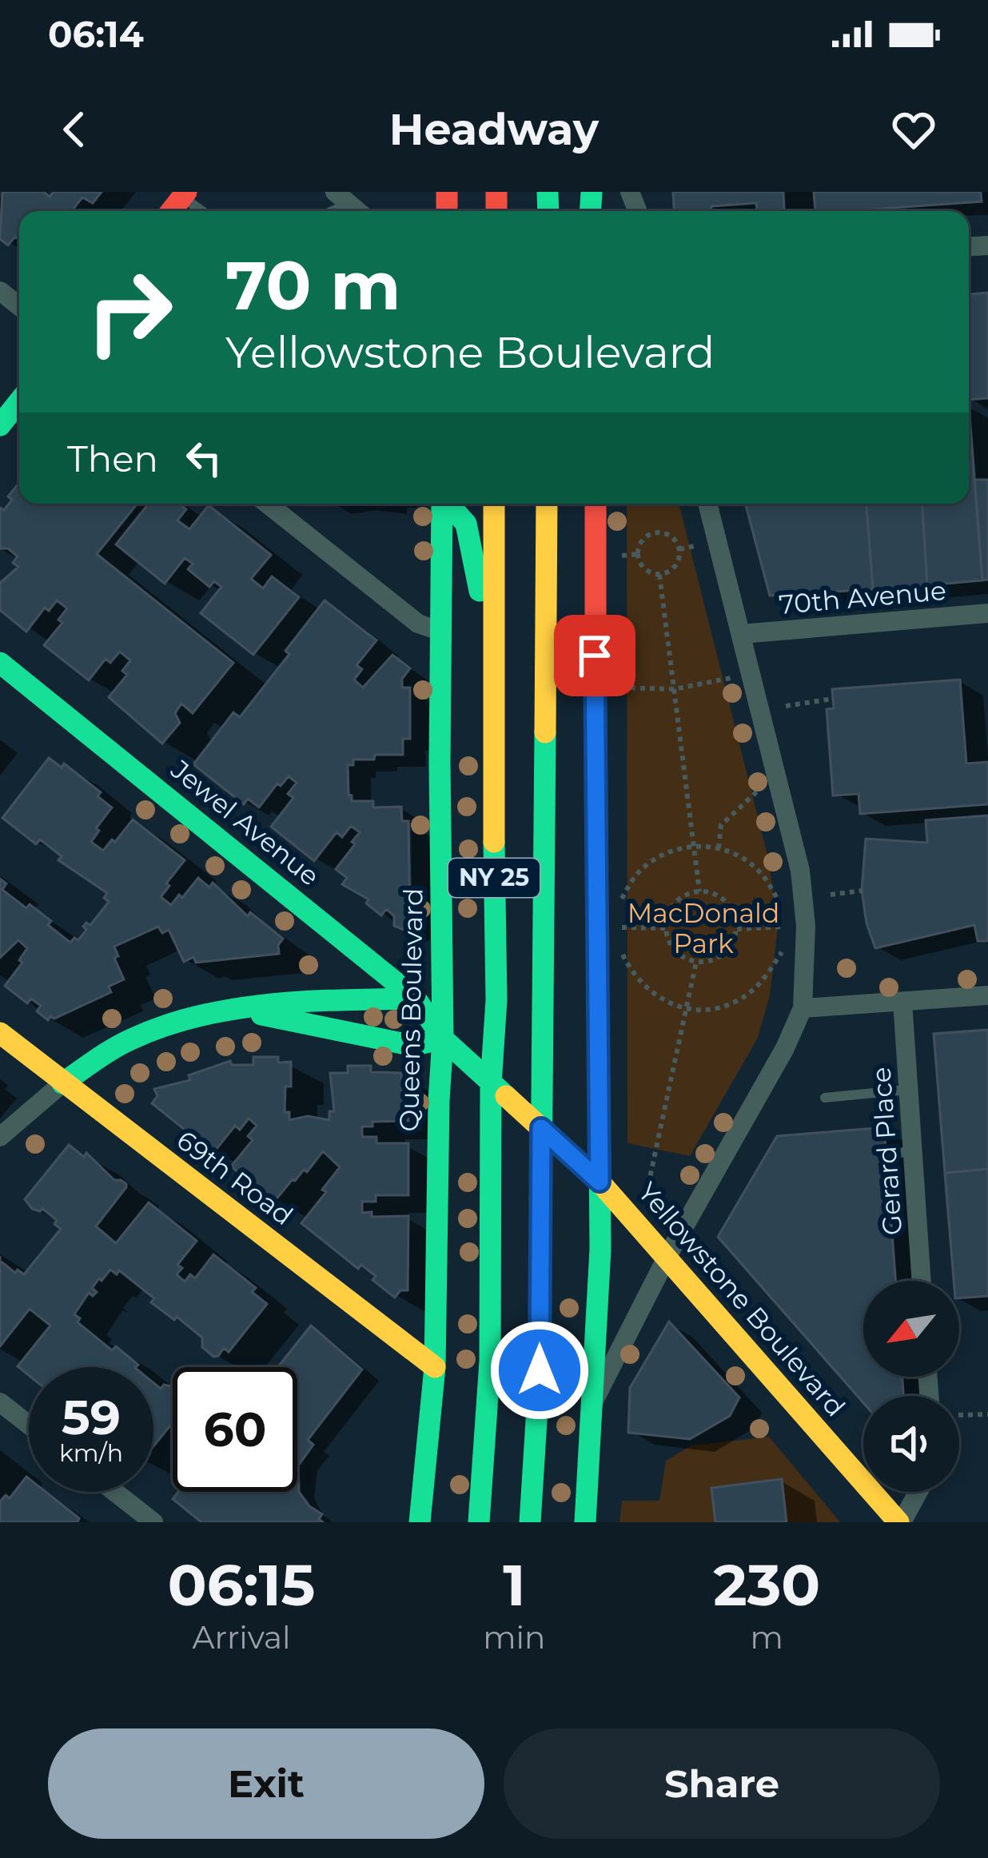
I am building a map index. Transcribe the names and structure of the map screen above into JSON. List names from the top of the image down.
{
  "streets": {
    "street": [
      "70th Avenue",
      "Jewel Avenue",
      "NY 25",
      "Queens Boulevard",
      "Gerard Place",
      "69th Road",
      "Yellowstone Boulevard"
    ]
  },
  "crossings": [
    ["Jewel Avenue", "NY 25"],
    ["Jewel Avenue", "Queens Boulevard"],
    ["Jewel Avenue", "Yellowstone Boulevard"],
    ["NY 25", "Yellowstone Boulevard"],
    ["Queens Boulevard", "69th Road"]
  ],
  "parks": ["MacDonald Park"],
  "north": "bottom left",
  "page": {
    "status": "06:14",
    "header": "Headway",
    "turn": ["70 m", "Yellowstone Boulevard"],
    "then": "Then",
    "speed": "59 km/h",
    "limit": "60",
    "eta": [
      "06:15",
      "Arrival",
      "1",
      "min",
      "230",
      "m"
    ],
    "buttons": ["Exit", "Share"]
  }
}
